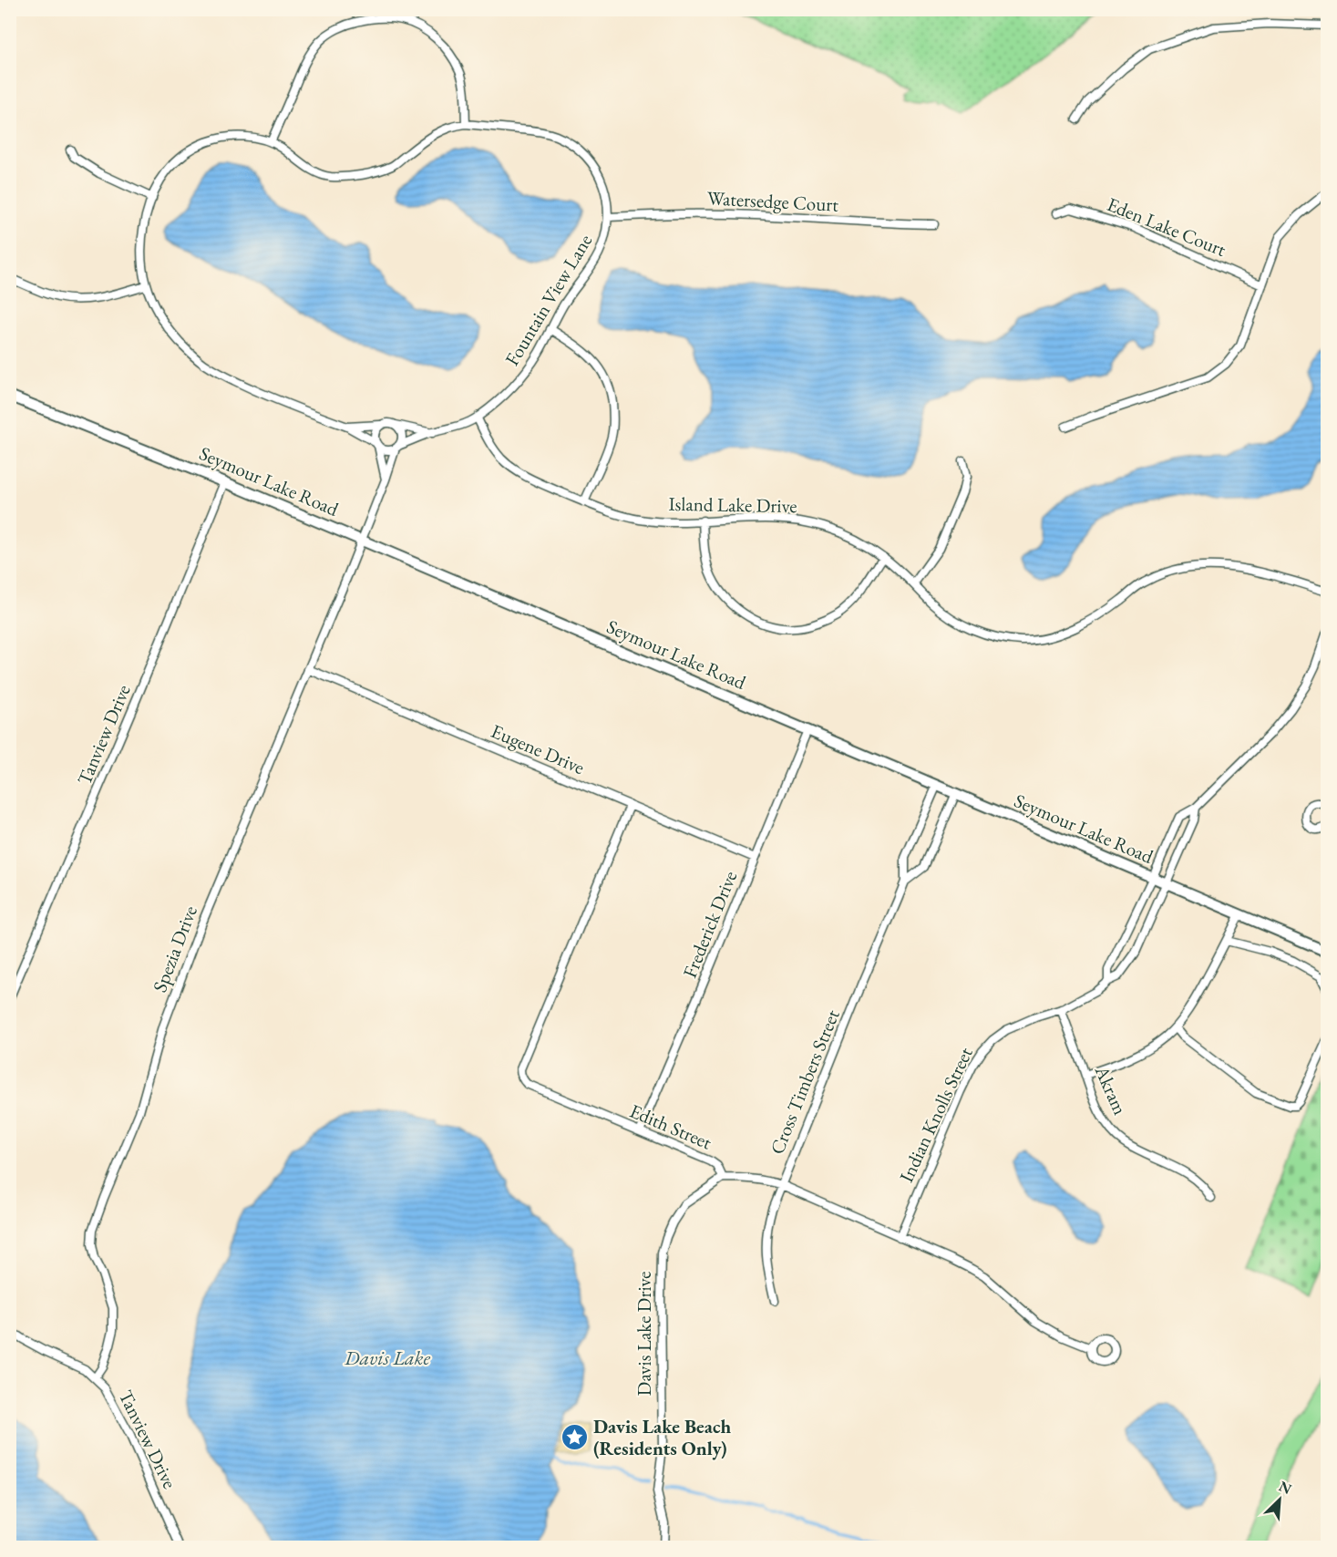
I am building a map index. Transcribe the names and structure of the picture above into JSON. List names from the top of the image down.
{
  "streets": {
    "street": [
      "Watersedge Court",
      "Eden Lake Court",
      "Fountain View Lane",
      "Seymour Lake Road",
      "Island Lake Drive",
      "Tanview Drive",
      "Eugene Drive",
      "Frederick Drive",
      "Spezia Drive",
      "Cross Timbers Street",
      "Akram",
      "Indian Knolls Street",
      "Edith Street",
      "Davis Lake Drive"
    ]
  },
  "crossings": [
    ["Watersedge Court", "Fountain View Lane"],
    ["Fountain View Lane", "Island Lake Drive"],
    ["Seymour Lake Road", "Tanview Drive"],
    ["Seymour Lake Road", "Frederick Drive"],
    ["Seymour Lake Road", "Spezia Drive"],
    ["Seymour Lake Road", "Cross Timbers Street"],
    ["Seymour Lake Road", "Indian Knolls Street"],
    ["Tanview Drive", "Spezia Drive"],
    ["Eugene Drive", "Frederick Drive"],
    ["Eugene Drive", "Spezia Drive"],
    ["Eugene Drive", "Edith Street"],
    ["Frederick Drive", "Edith Street"],
    ["Akram", "Indian Knolls Street"],
    ["Edith Street", "Davis Lake Drive"]
  ],
  "water": ["Davis Lake"],
  "places": {
    "place": ["Davis Lake Beach (Residents Only)"]
  },
  "north": "top right"
}
